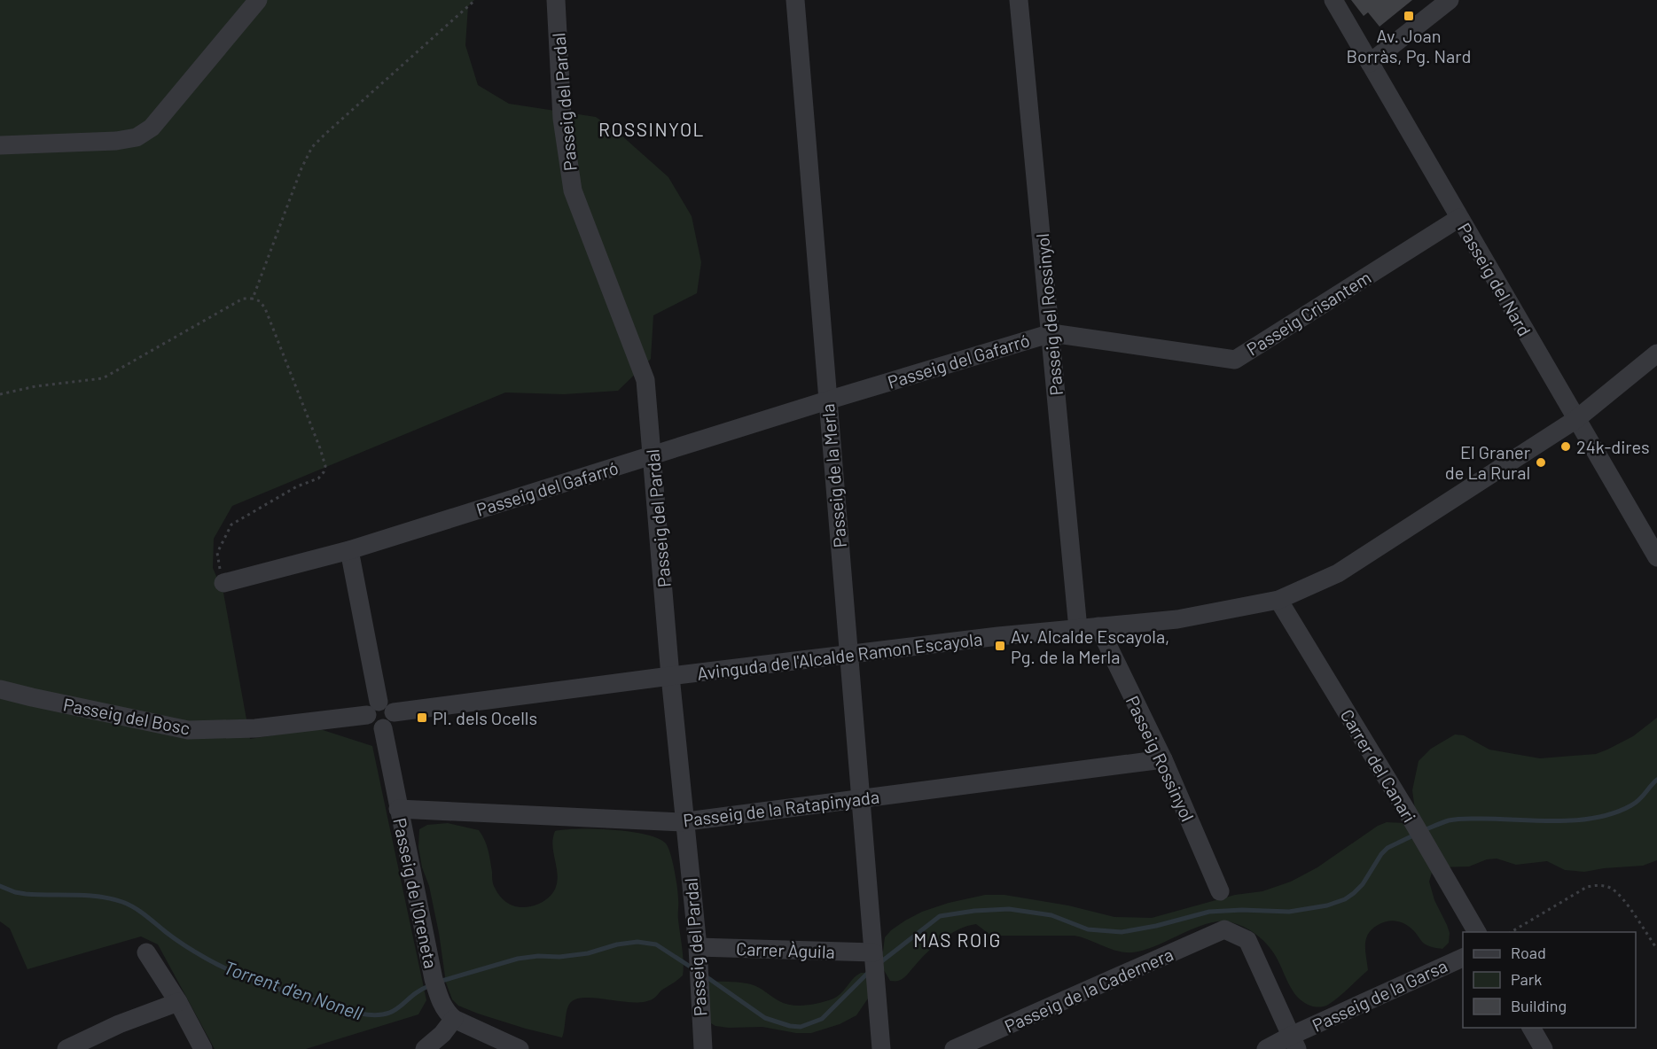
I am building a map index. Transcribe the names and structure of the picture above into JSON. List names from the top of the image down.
{
  "streets": {
    "street": [
      "Passeig del Pardal",
      "Passeig del Nard",
      "Passeig Crisantem",
      "Passeig del Rossinyol",
      "Passeig del Gafarró",
      "Passeig de la Merla",
      "Avinguda de l'Alcalde Ramon Escayola",
      "Passeig del Bosc",
      "Passeig Rossinyol",
      "Carrer del Canari",
      "Passeig de la Ratapinyada",
      "Passeig de l'Oreneta",
      "Carrer Àguila",
      "Passeig de la Cadernera",
      "Passeig de la Garsa"
    ]
  },
  "crossings": [
    ["Passeig del Pardal", "Passeig del Gafarró"],
    ["Passeig del Pardal", "Avinguda de l'Alcalde Ramon Escayola"],
    ["Passeig del Pardal", "Passeig de la Ratapinyada"],
    ["Passeig del Pardal", "Carrer Àguila"],
    ["Passeig del Nard", "Passeig Crisantem"],
    ["Passeig del Nard", "Avinguda de l'Alcalde Ramon Escayola"],
    ["Passeig Crisantem", "Passeig del Rossinyol"],
    ["Passeig Crisantem", "Passeig del Gafarró"],
    ["Passeig del Rossinyol", "Passeig del Gafarró"],
    ["Passeig del Rossinyol", "Avinguda de l'Alcalde Ramon Escayola"],
    ["Passeig del Gafarró", "Passeig de la Merla"],
    ["Passeig de la Merla", "Avinguda de l'Alcalde Ramon Escayola"],
    ["Passeig de la Merla", "Passeig de la Ratapinyada"],
    ["Passeig de la Merla", "Carrer Àguila"],
    ["Avinguda de l'Alcalde Ramon Escayola", "Passeig del Bosc"],
    ["Avinguda de l'Alcalde Ramon Escayola", "Passeig Rossinyol"],
    ["Avinguda de l'Alcalde Ramon Escayola", "Carrer del Canari"],
    ["Avinguda de l'Alcalde Ramon Escayola", "Passeig de l'Oreneta"],
    ["Passeig del Bosc", "Passeig de l'Oreneta"],
    ["Passeig Rossinyol", "Passeig de la Ratapinyada"],
    ["Passeig de la Ratapinyada", "Passeig de l'Oreneta"],
    ["Passeig de la Cadernera", "Passeig de la Garsa"]
  ],
  "districts": ["ROSSINYOL", "MAS ROIG"],
  "water": ["Torrent d'en Nonell"],
  "places": {
    "transit": ["Av. Joan Borràs, Pg. Nard", "Av. Alcalde Escayola, Pg. de la Merla", "Pl. dels Ocells"],
    "other": ["24k-dires", "El Graner de La Rural"]
  },
  "legend": ["Road", "Park", "Building"]
}
